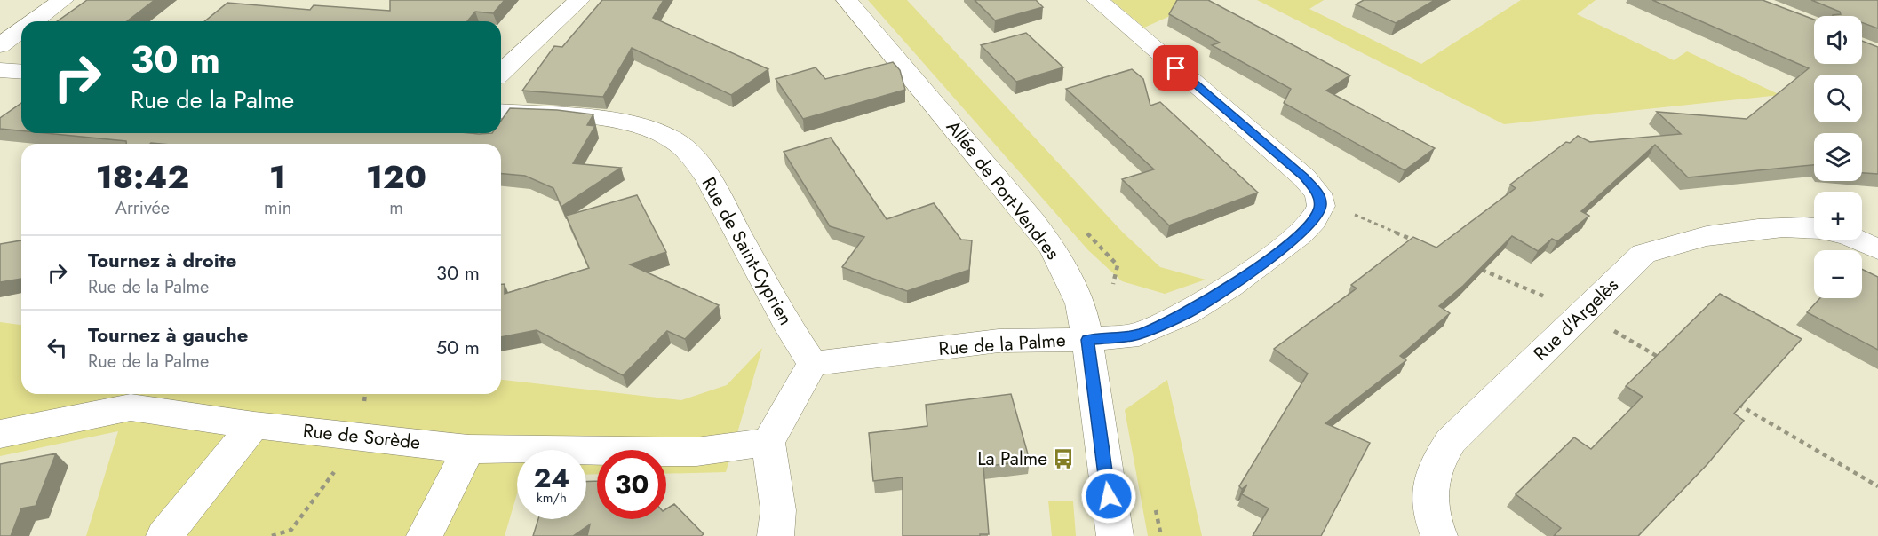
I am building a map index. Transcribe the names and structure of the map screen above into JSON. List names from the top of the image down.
{
  "streets": {
    "street": [
      "Allée de Port-Vendres",
      "Rue de Saint-Cyprien",
      "Rue d'Argelès",
      "Rue de la Palme",
      "Rue de Sorède"
    ]
  },
  "crossings": [
    ["Allée de Port-Vendres", "Rue de la Palme"],
    ["Rue de Saint-Cyprien", "Rue de la Palme"]
  ],
  "places": {
    "bus stop": ["La Palme"]
  },
  "page": {
    "map_buttons": ["+", "−"],
    "turn": ["30 m", "Rue de la Palme"],
    "eta": [
      "18:42",
      "Arrivée",
      "1",
      "min",
      "120",
      "m"
    ],
    "list": [
      {
        "name": "Tournez à droite",
        "note": "Rue de la Palme",
        "value": "30 m"
      },
      {
        "name": "Tournez à gauche",
        "note": "Rue de la Palme",
        "value": "50 m"
      }
    ],
    "speed": "24 km/h",
    "limit": "30"
  }
}
